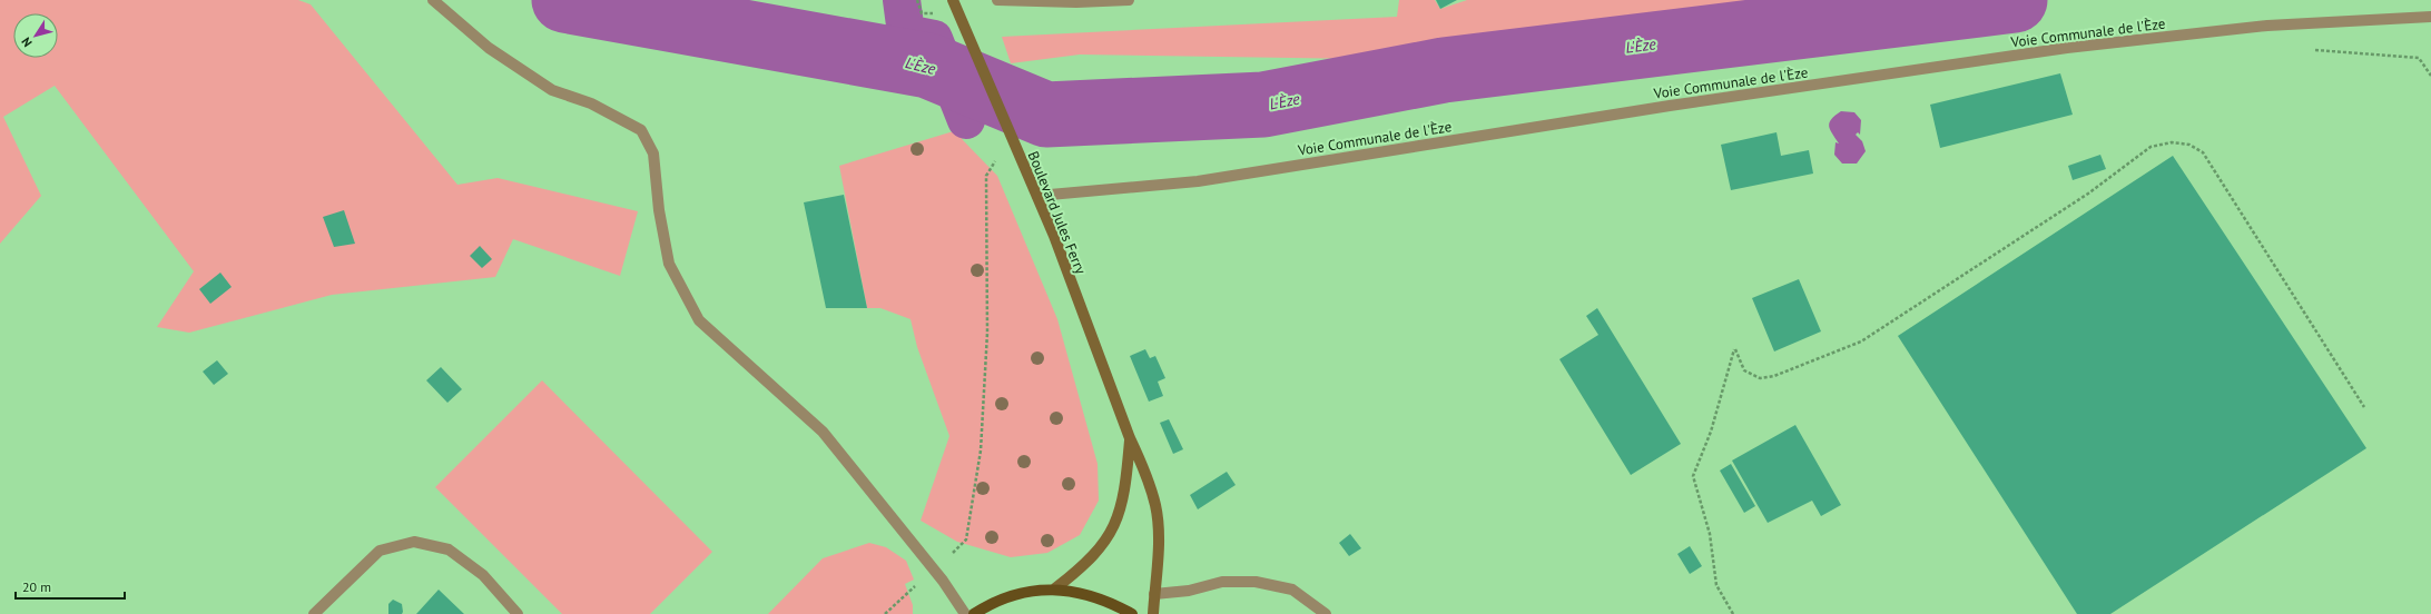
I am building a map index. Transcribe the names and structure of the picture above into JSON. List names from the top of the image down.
{
  "streets": {
    "main road": ["Boulevard Jules Ferry"],
    "street": ["Voie Communale de l'Èze"]
  },
  "crossings": [
    ["Voie Communale de l'Èze", "Boulevard Jules Ferry"]
  ],
  "water": ["L'Èze"],
  "scale_bar": "20 m",
  "north": "bottom left"
}
